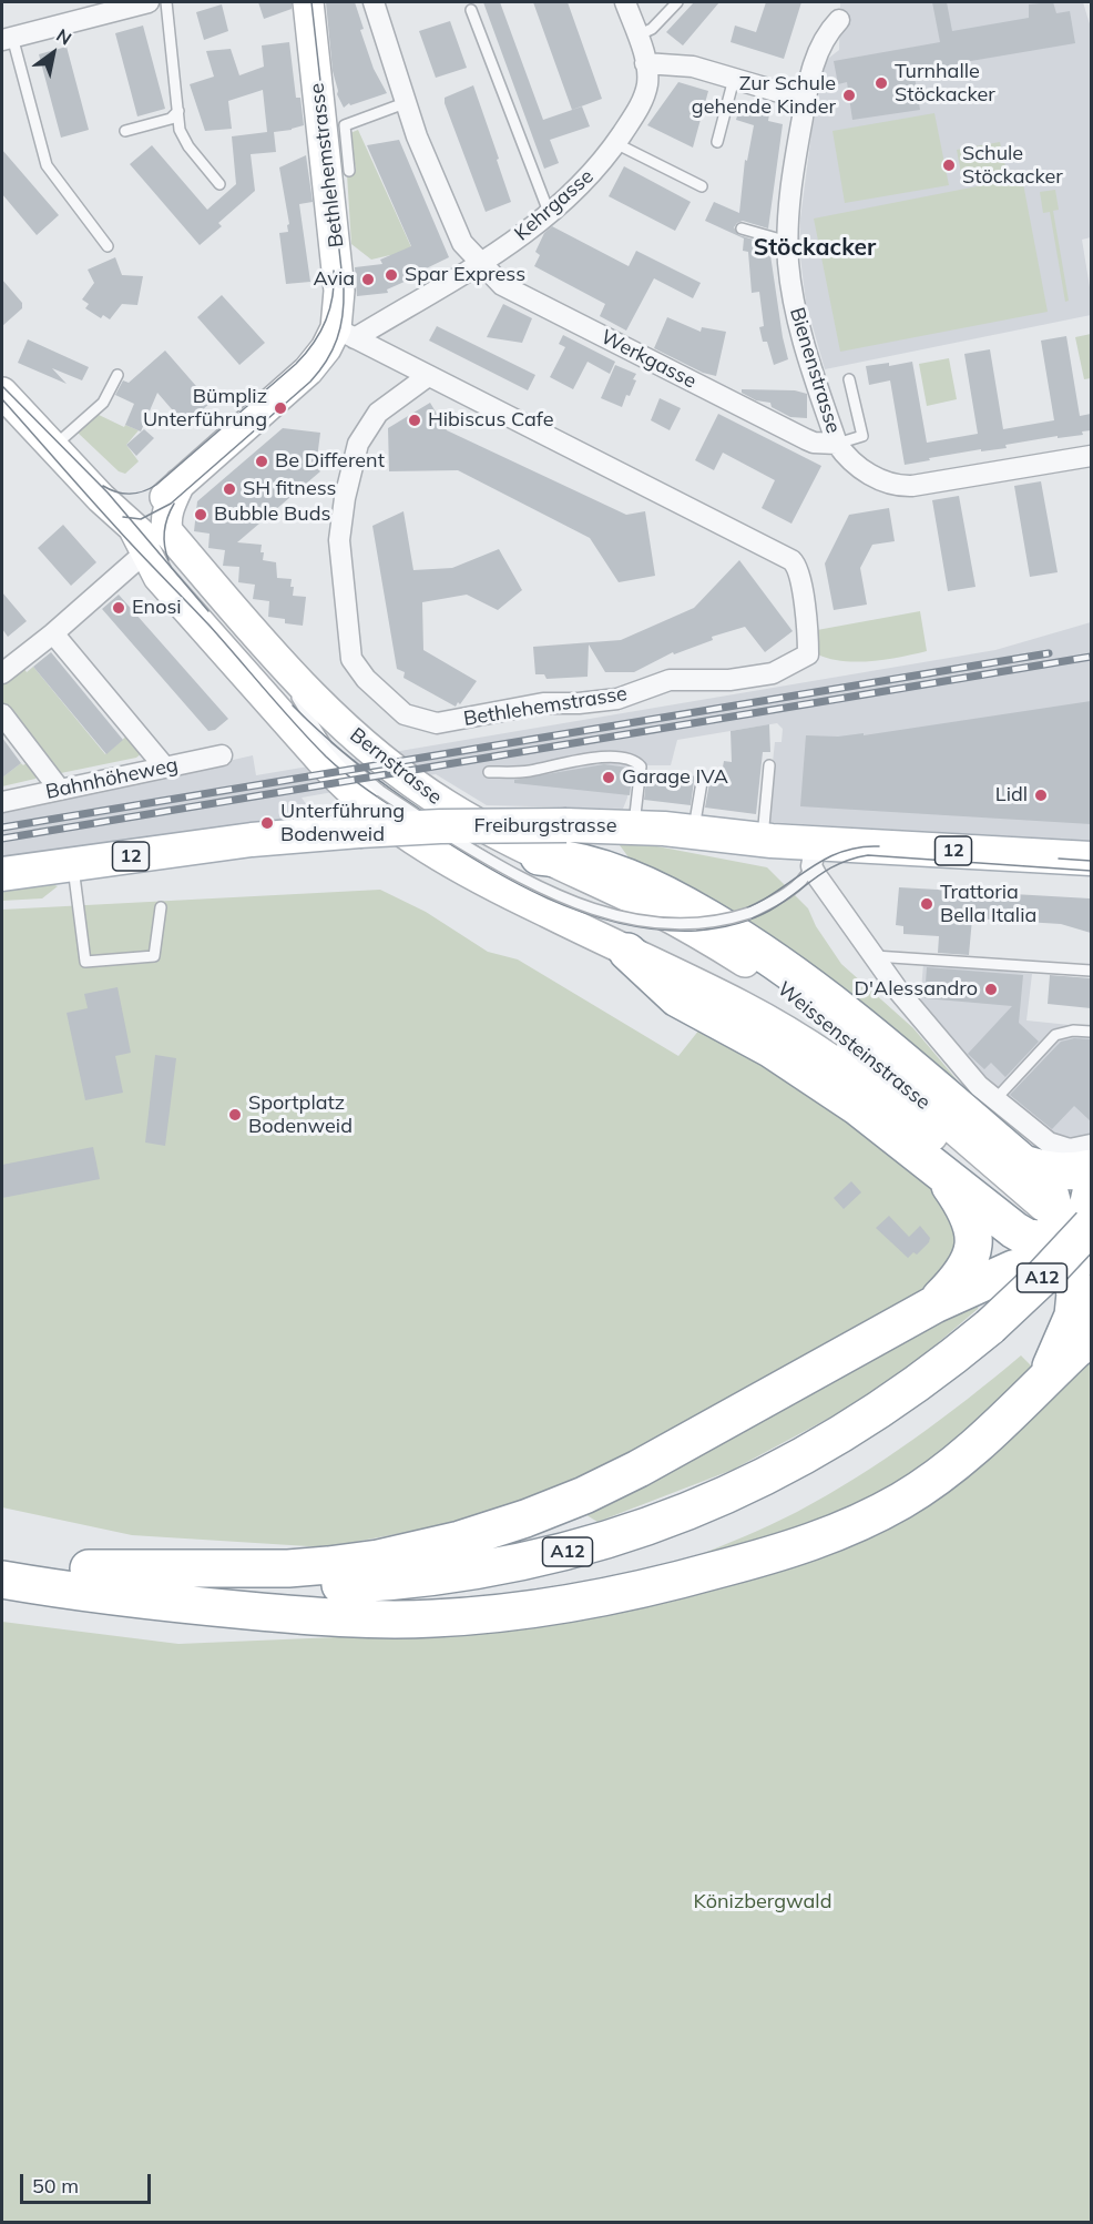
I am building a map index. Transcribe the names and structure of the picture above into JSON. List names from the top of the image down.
{
  "streets": {
    "highway": ["A12"],
    "main road": [
      "Bethlehemstrasse",
      "Bernstrasse",
      "Freiburgstrasse",
      "12",
      "Weissensteinstrasse"
    ],
    "street": [
      "Kehrgasse",
      "Werkgasse",
      "Bienenstrasse",
      "Bahnhöheweg"
    ]
  },
  "crossings": [
    ["Bethlehemstrasse", "Kehrgasse"],
    ["Bethlehemstrasse", "Bernstrasse"],
    ["Kehrgasse", "Werkgasse"],
    ["Werkgasse", "Bienenstrasse"],
    ["Bernstrasse", "Weissensteinstrasse"]
  ],
  "districts": ["Stöckacker"],
  "parks": ["Könizbergwald"],
  "places": [
    "Turnhalle Stöckacker",
    "Zur Schule gehende Kinder",
    "Schule Stöckacker",
    "Spar Express",
    "Avia",
    "Bümpliz Unterführung",
    "Hibiscus Cafe",
    "Be Different",
    "SH fitness",
    "Bubble Buds",
    "Enosi",
    "Garage IVA",
    "Lidl",
    "Unterführung Bodenweid",
    "Trattoria Bella Italia",
    "D'Alessandro",
    "Sportplatz Bodenweid"
  ],
  "scale_bar": "50 m",
  "north": "top right"
}
